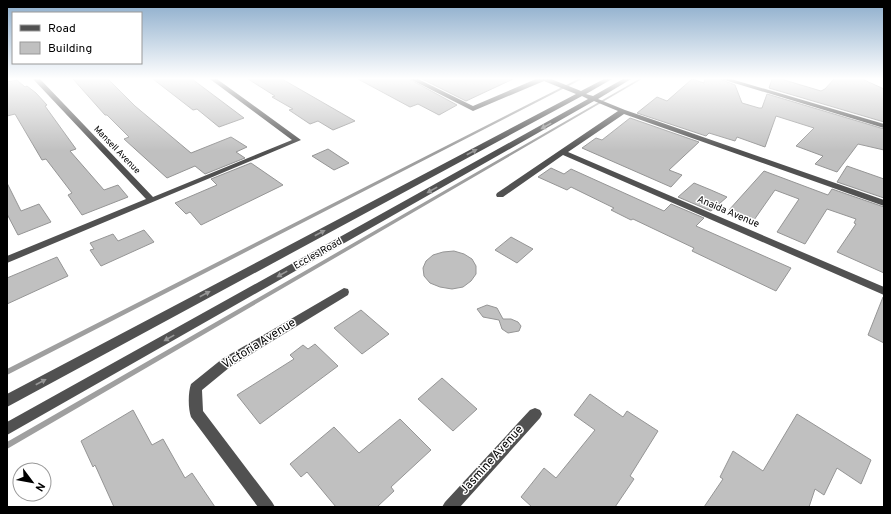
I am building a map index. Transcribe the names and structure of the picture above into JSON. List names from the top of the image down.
{
  "streets": {
    "street": [
      "Mansell Avenue",
      "Anaida Avenue",
      "Eccles Road",
      "Victoria Avenue",
      "Jasmine Avenue"
    ]
  },
  "legend": ["Road", "Building"],
  "north": "bottom right"
}
